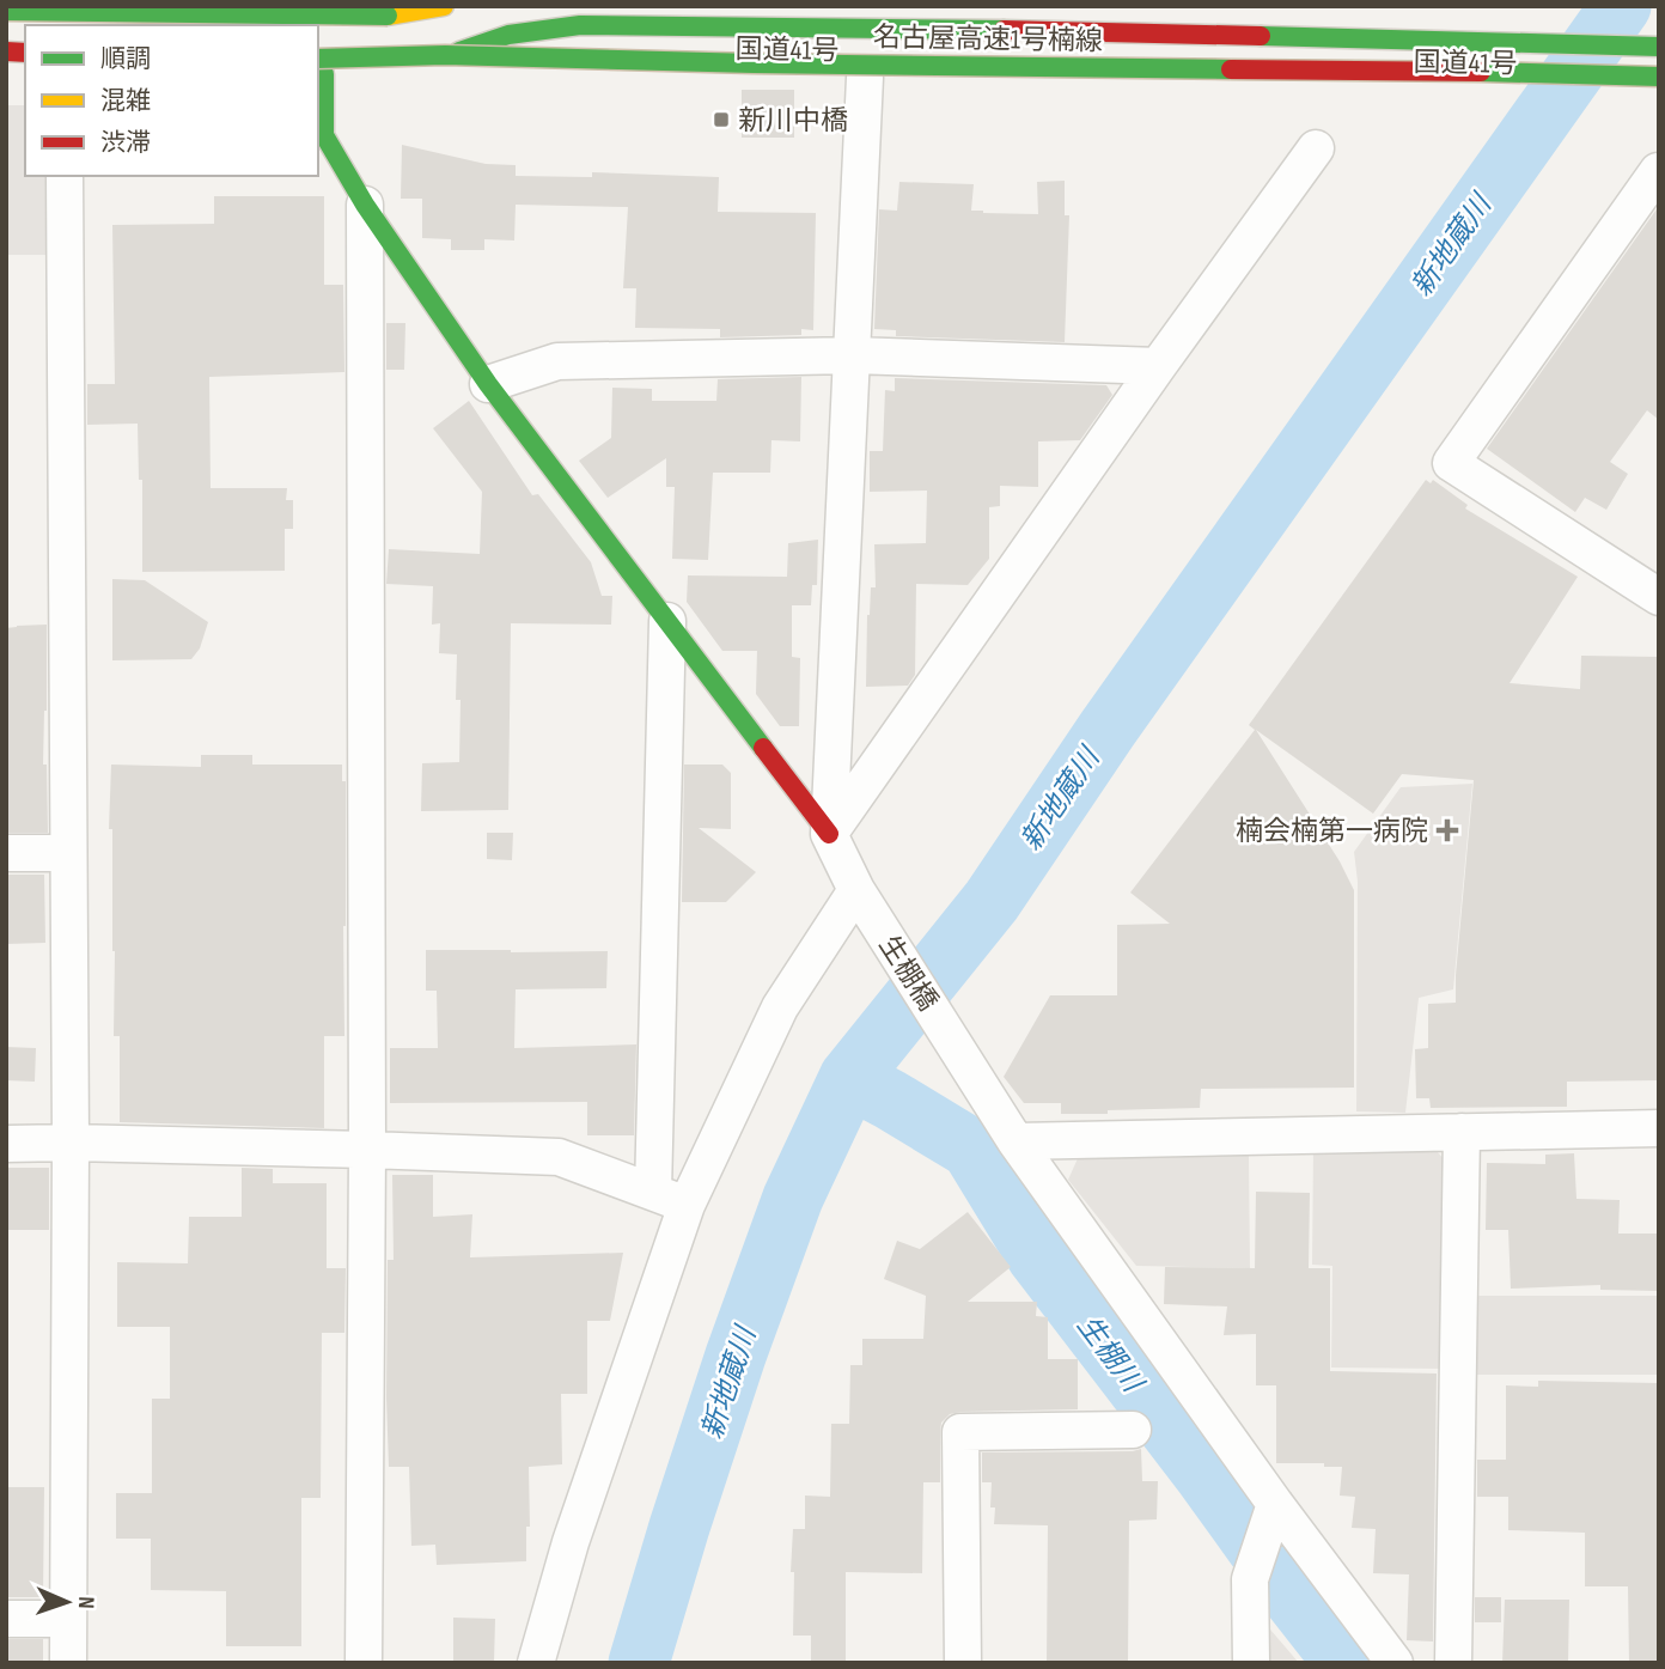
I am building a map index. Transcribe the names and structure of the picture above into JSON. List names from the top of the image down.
{
  "streets": {
    "main road": ["名古屋高速1号楠線", "国道41号"],
    "street": ["生棚橋"]
  },
  "crossings": [
    ["名古屋高速1号楠線", "国道41号"]
  ],
  "water": ["新地蔵川", "生棚川"],
  "places": {
    "transit": ["新川中橋"],
    "health": ["楠会楠第一病院"]
  },
  "legend": ["順調", "混雑", "渋滞"],
  "north": "right"
}
